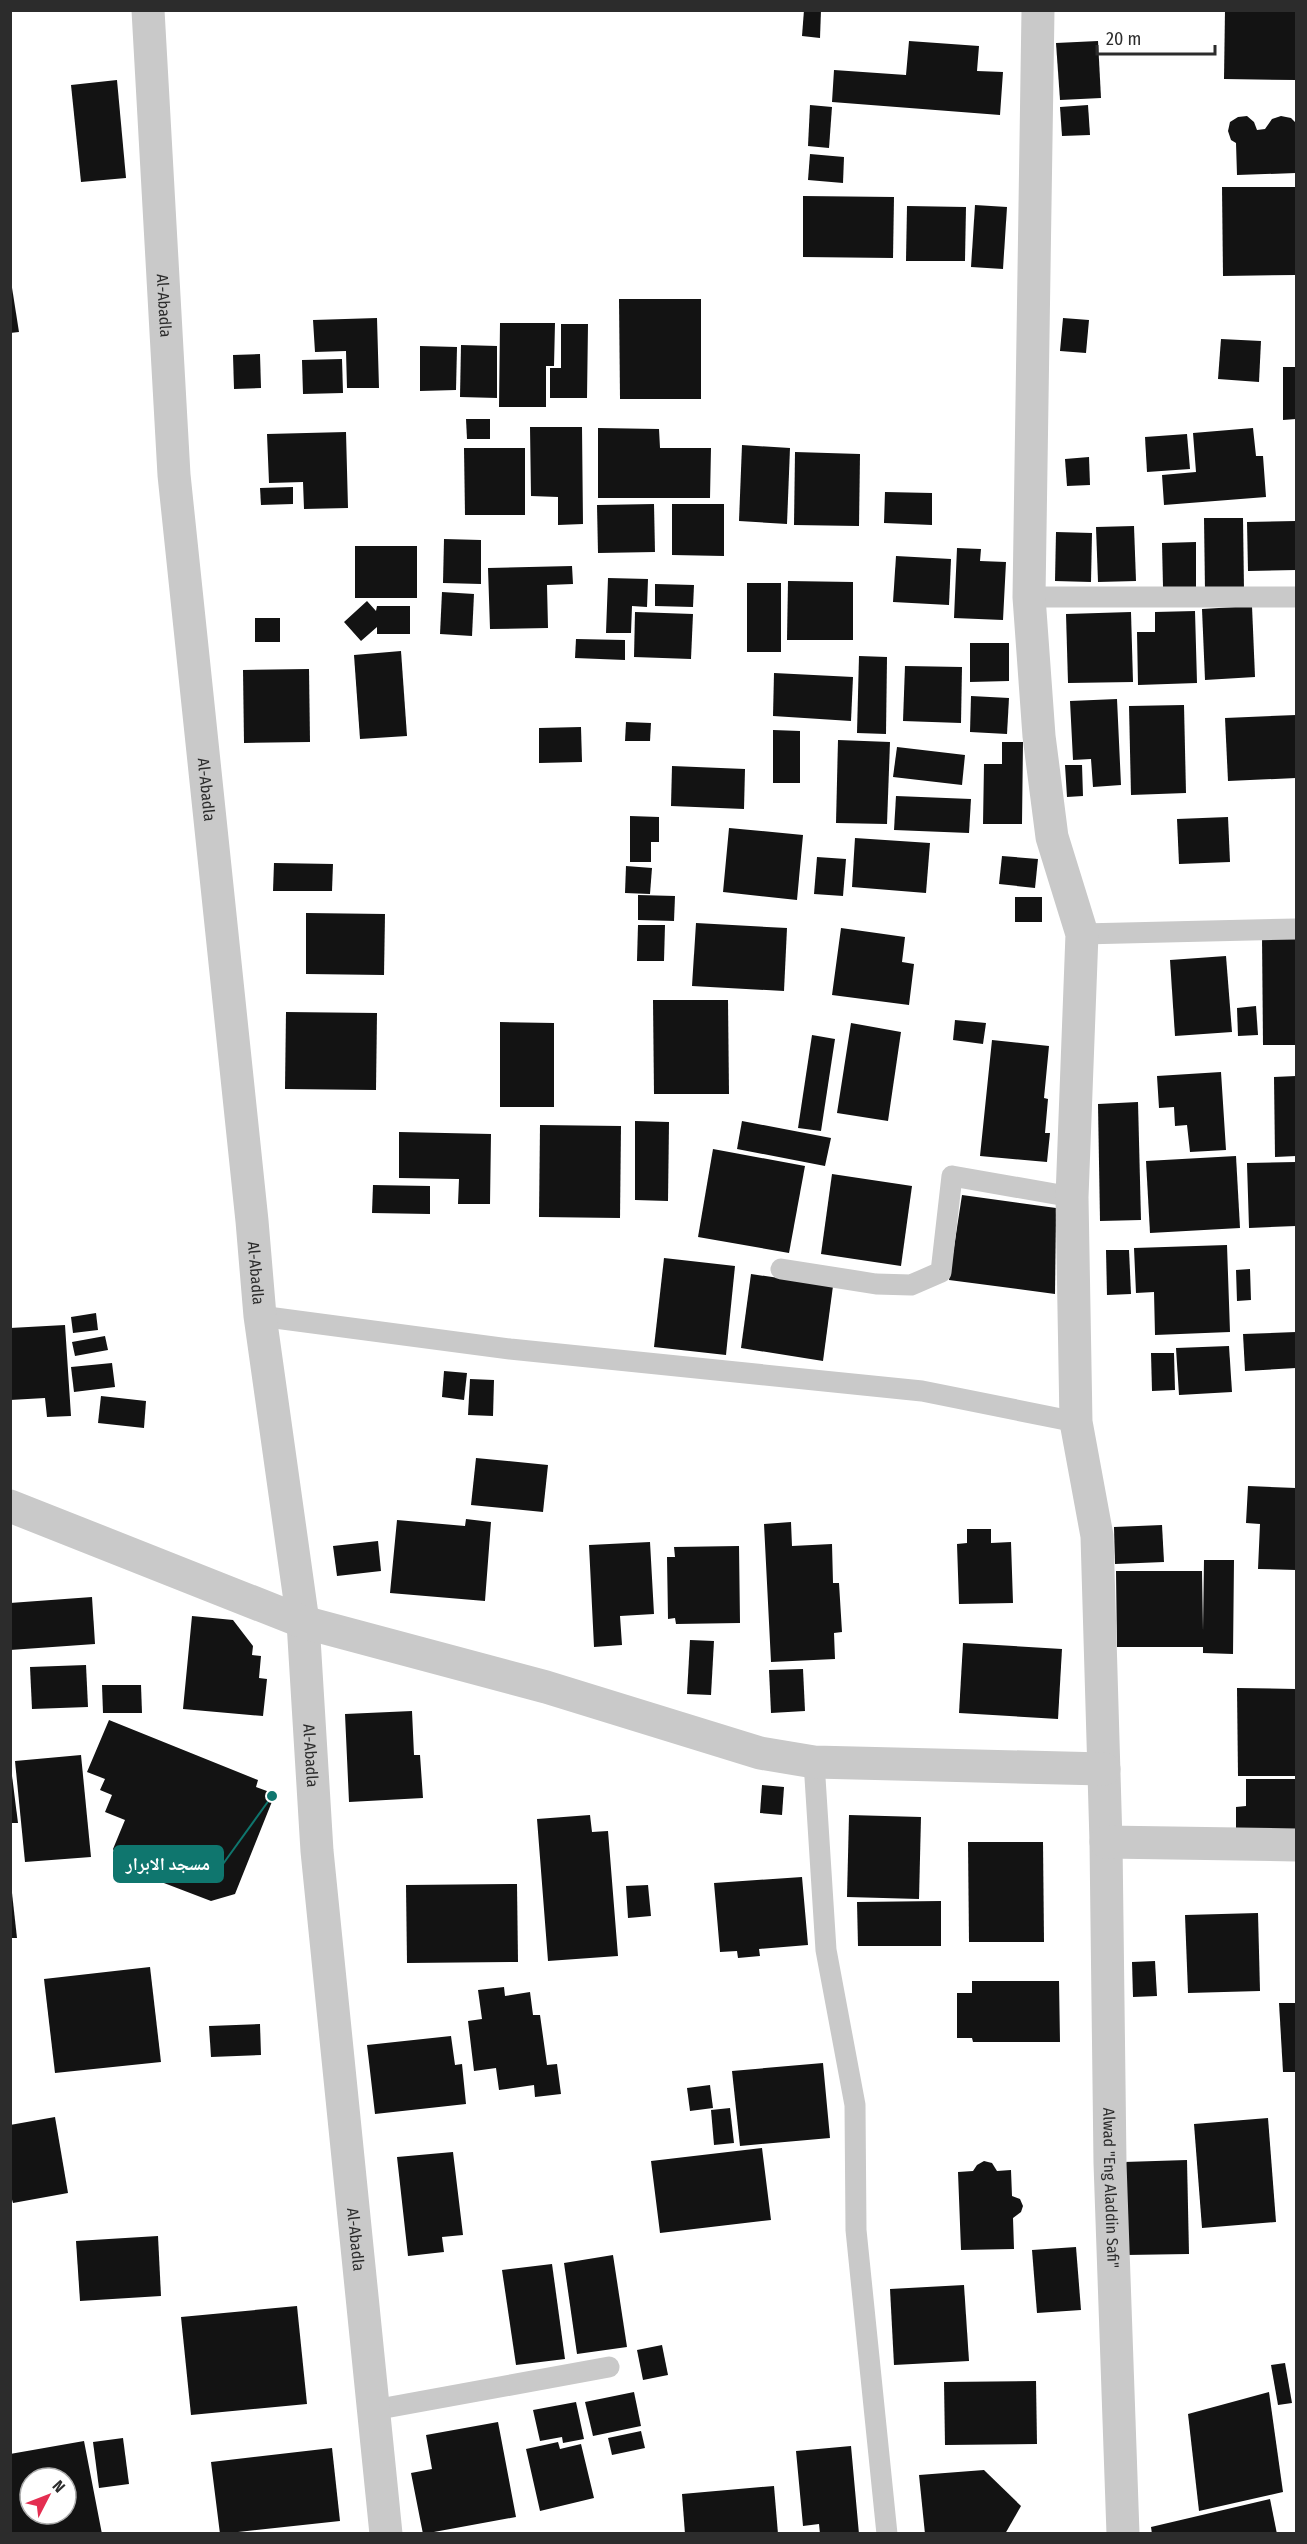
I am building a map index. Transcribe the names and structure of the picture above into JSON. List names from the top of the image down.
{
  "streets": {
    "street": ["Al-Abadla", "Alwad \"Eng Aladdin Safi\""]
  },
  "places": ["مسجد الابرار"],
  "scale_bar": "20 m",
  "north": "top right"
}
